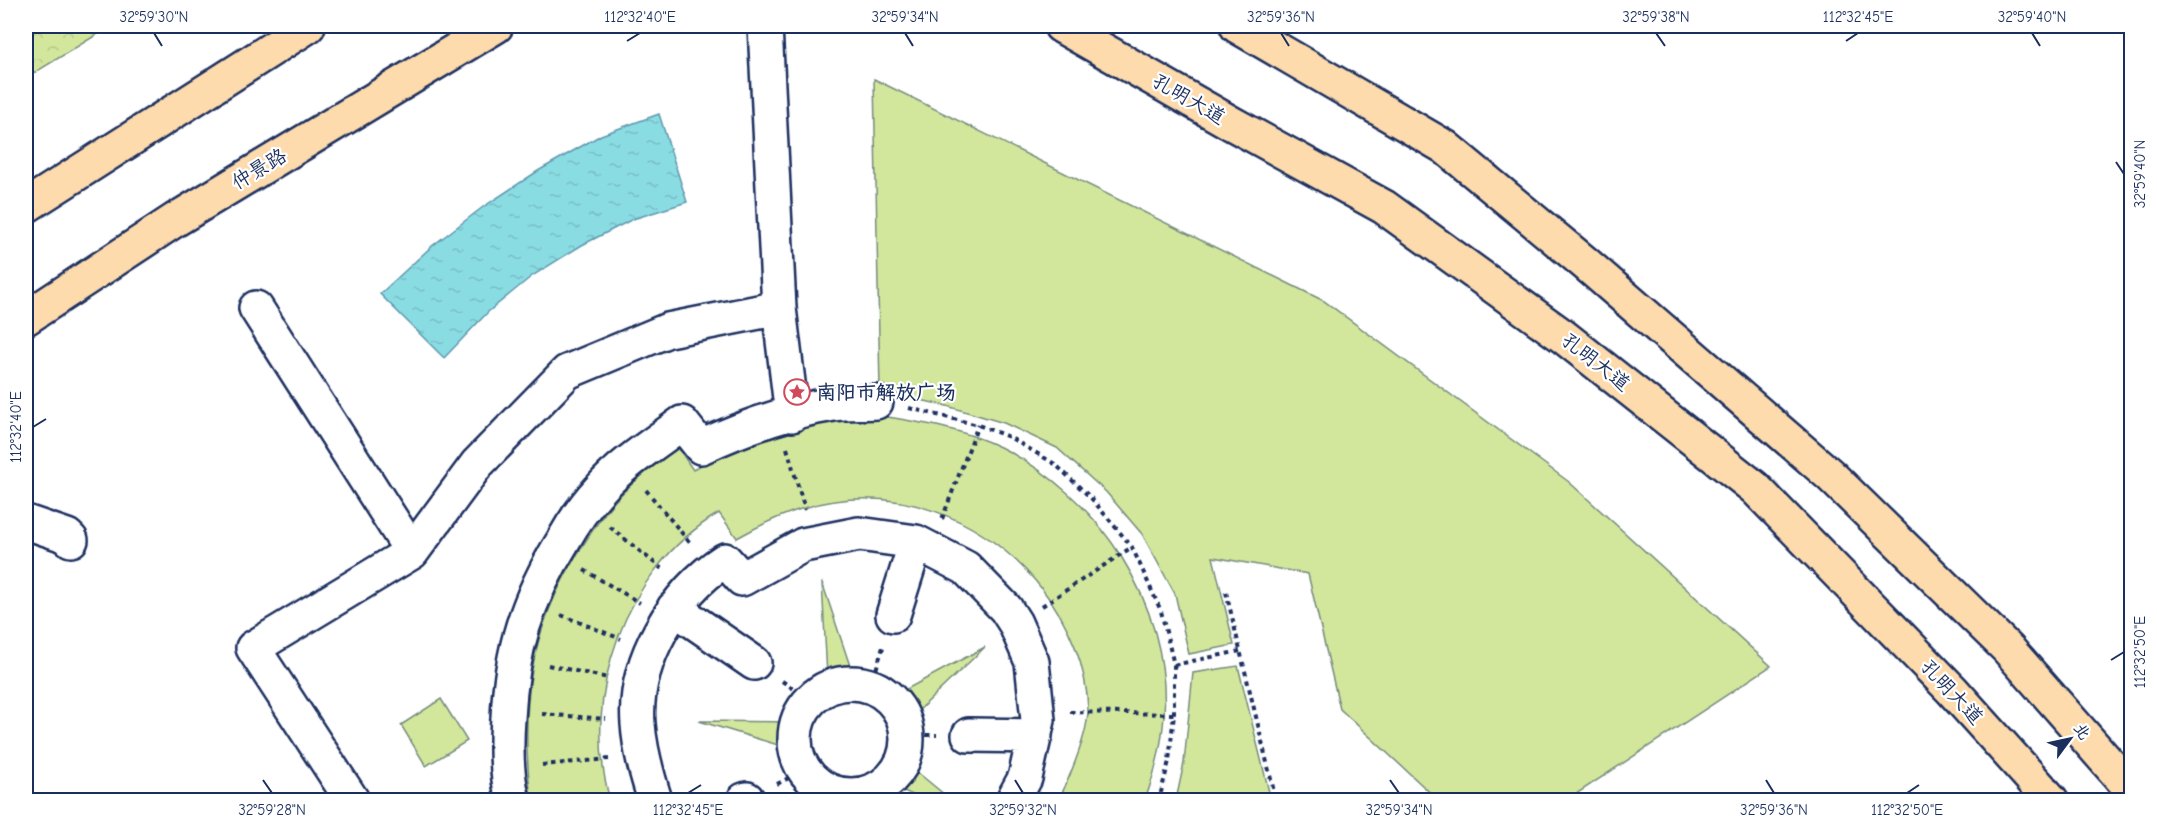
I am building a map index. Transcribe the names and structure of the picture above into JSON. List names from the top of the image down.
{
  "streets": {
    "main road": ["孔明大道", "仲景路"]
  },
  "places": {
    "place": ["南阳市解放广场"]
  },
  "north": "top right",
  "coordinates": [
    "32°59'30\"N",
    "112°32'40\"E",
    "32°59'34\"N",
    "32°59'36\"N",
    "32°59'38\"N",
    "112°32'45\"E",
    "32°59'40\"N",
    "112°32'50\"E",
    "32°59'28\"N",
    "32°59'32\"N"
  ]
}
